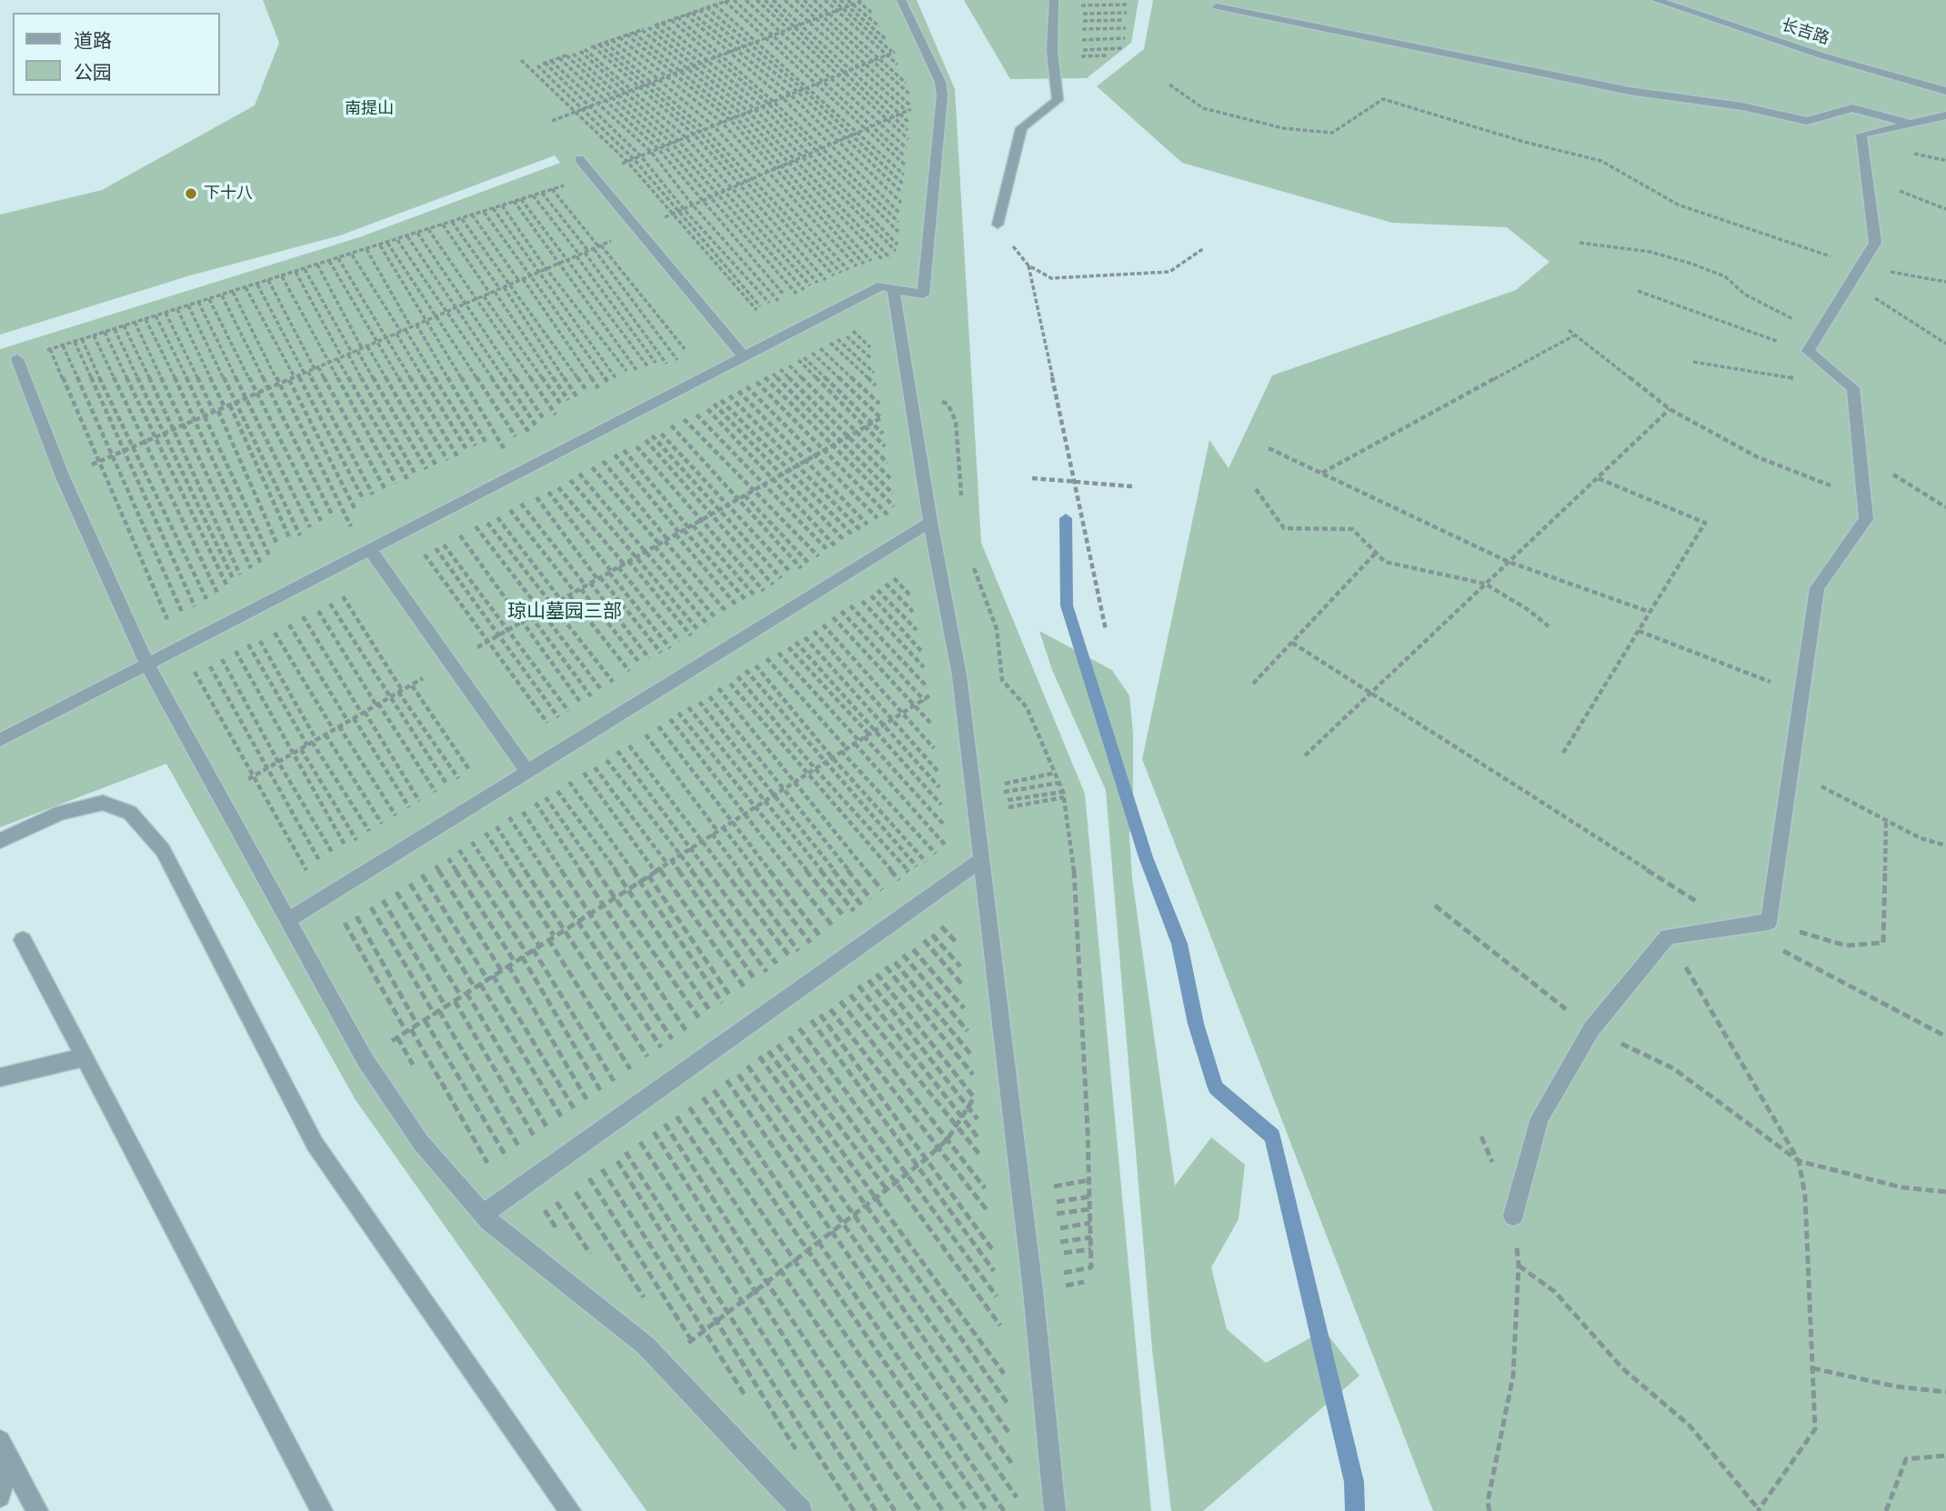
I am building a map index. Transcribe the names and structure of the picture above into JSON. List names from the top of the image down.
{
  "streets": {
    "street": ["长吉路"]
  },
  "parks": ["南提山", "琼山墓园三部"],
  "places": ["下十八"],
  "legend": ["道路", "公园"]
}
